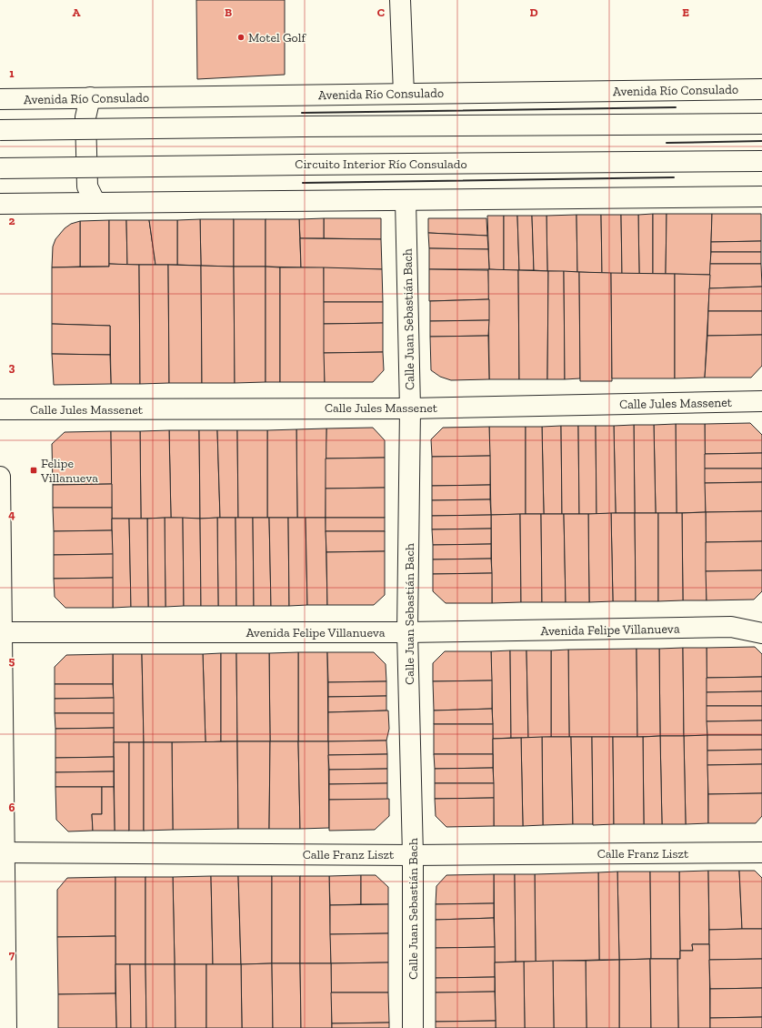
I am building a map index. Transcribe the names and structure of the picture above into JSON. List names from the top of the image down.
{
  "streets": {
    "main road": [
      "Avenida Río Consulado",
      "Circuito Interior Río Consulado",
      "Calle Juan Sebastián Bach",
      "Calle Jules Massenet",
      "Avenida Felipe Villanueva",
      "Calle Franz Liszt"
    ]
  },
  "crossings": [
    ["Calle Juan Sebastián Bach", "Calle Jules Massenet"],
    ["Calle Juan Sebastián Bach", "Avenida Felipe Villanueva"],
    ["Calle Juan Sebastián Bach", "Calle Franz Liszt"]
  ],
  "places": {
    "other": ["Motel Golf"],
    "transit": ["Felipe Villanueva"]
  },
  "grid": {
    "columns": [
      "A",
      "B",
      "C",
      "D",
      "E"
    ],
    "rows": [
      "1",
      "2",
      "3",
      "4",
      "5",
      "6",
      "7"
    ]
  }
}
